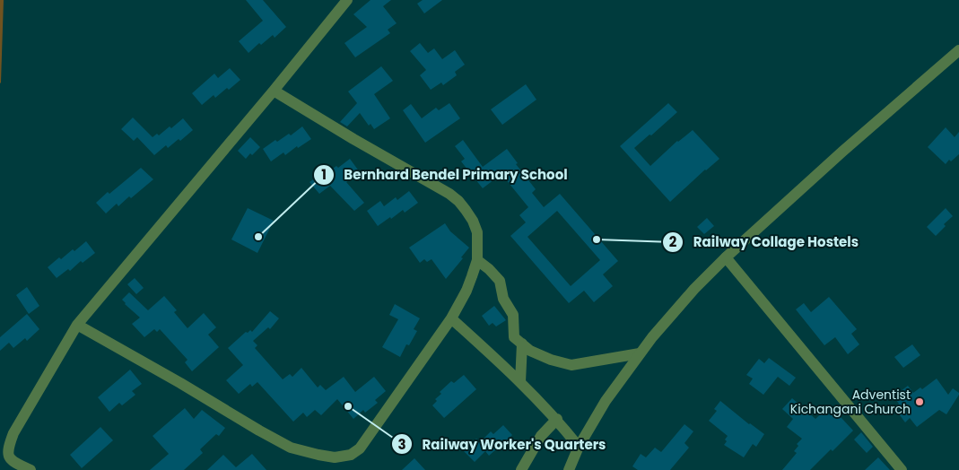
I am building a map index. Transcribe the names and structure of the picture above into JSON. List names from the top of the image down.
{
  "places": [
    "Bernhard Bendel Primary School",
    "Railway Collage Hostels",
    "Adventist Kichangani Church",
    "Railway Worker's Quarters"
  ]
}
